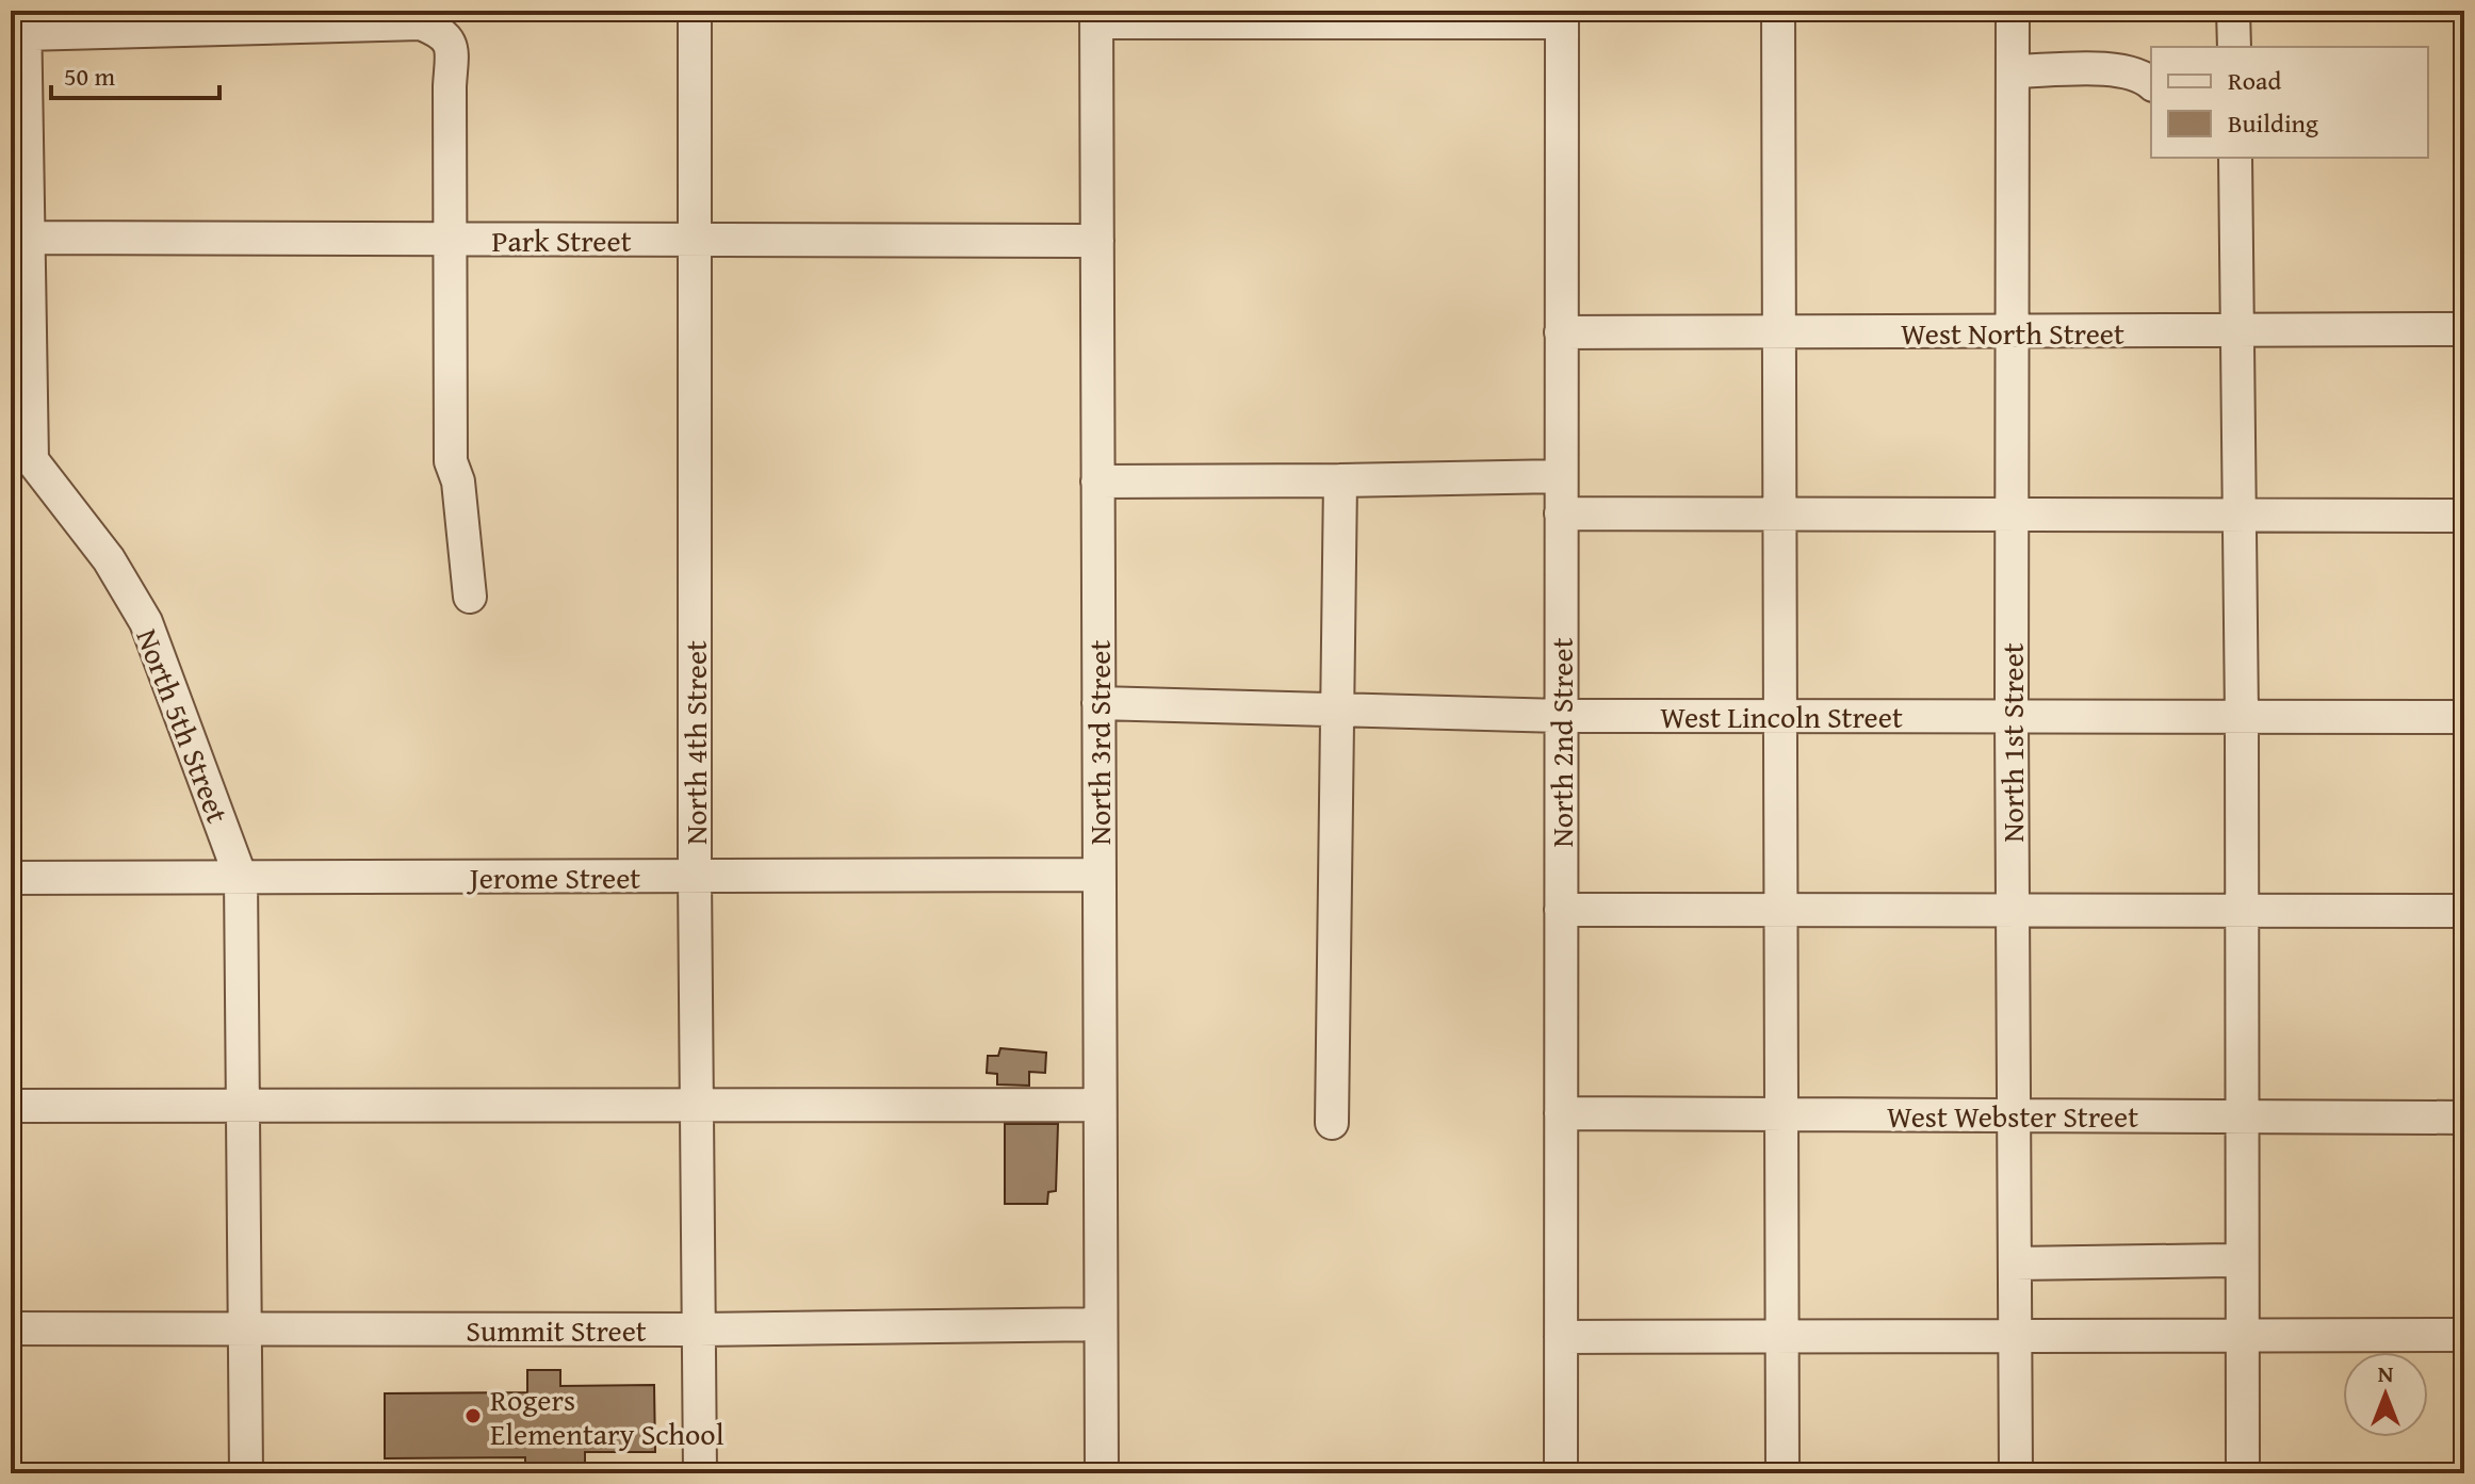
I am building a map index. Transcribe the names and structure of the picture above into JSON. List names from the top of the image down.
{
  "streets": {
    "street": [
      "Park Street",
      "West North Street",
      "West Lincoln Street",
      "North 5th Street",
      "North 4th Street",
      "North 3rd Street",
      "North 2nd Street",
      "North 1st Street",
      "Jerome Street",
      "West Webster Street",
      "Summit Street"
    ]
  },
  "crossings": [
    ["Park Street", "North 5th Street"],
    ["Park Street", "North 4th Street"],
    ["Park Street", "North 3rd Street"],
    ["West North Street", "North 2nd Street"],
    ["West North Street", "North 1st Street"],
    ["West Lincoln Street", "North 3rd Street"],
    ["West Lincoln Street", "North 2nd Street"],
    ["West Lincoln Street", "North 1st Street"],
    ["North 5th Street", "Jerome Street"],
    ["North 5th Street", "Summit Street"],
    ["North 4th Street", "Jerome Street"],
    ["North 4th Street", "Summit Street"],
    ["North 3rd Street", "Jerome Street"],
    ["North 3rd Street", "Summit Street"],
    ["North 2nd Street", "West Webster Street"],
    ["North 1st Street", "West Webster Street"]
  ],
  "places": ["Rogers Elementary School"],
  "legend": ["Road", "Building"],
  "scale_bar": "50 m",
  "north": "top"
}
